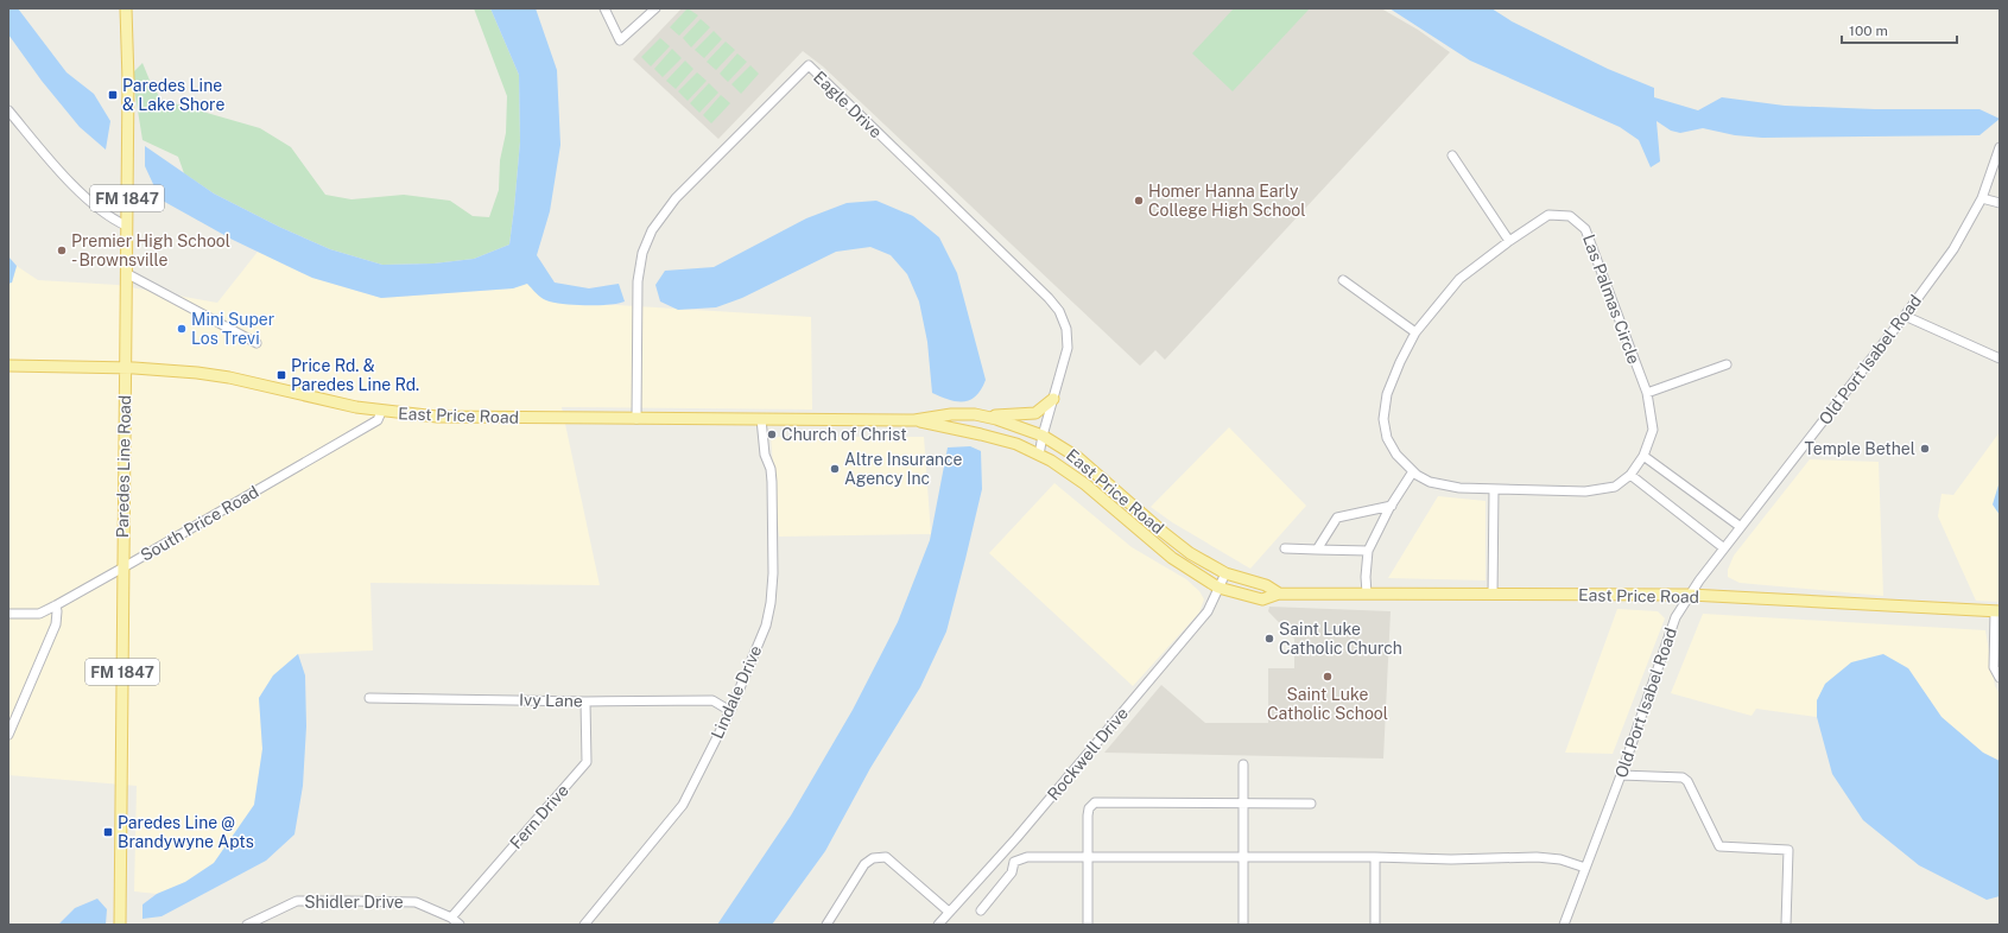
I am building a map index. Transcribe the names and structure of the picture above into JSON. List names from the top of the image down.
{
  "streets": {
    "main road": ["FM 1847", "East Price Road", "Paredes Line Road"],
    "street": [
      "Eagle Drive",
      "Las Palmas Circle",
      "Old Port Isabel Road",
      "South Price Road",
      "Lindale Drive",
      "Ivy Lane",
      "Rockwell Drive",
      "Fern Drive",
      "Shidler Drive"
    ]
  },
  "crossings": [
    ["Eagle Drive", "East Price Road"],
    ["Old Port Isabel Road", "East Price Road"],
    ["East Price Road", "Paredes Line Road"],
    ["East Price Road", "South Price Road"],
    ["East Price Road", "Lindale Drive"],
    ["East Price Road", "Rockwell Drive"],
    ["Paredes Line Road", "South Price Road"],
    ["Lindale Drive", "Ivy Lane"],
    ["Ivy Lane", "Fern Drive"],
    ["Fern Drive", "Shidler Drive"]
  ],
  "places": {
    "transit": ["Paredes Line & Lake Shore", "Price Rd. & Paredes Line Rd.", "Paredes Line @ Brandywyne Apts"],
    "other": [
      "Homer Hanna Early College High School",
      "Premier High School - Brownsville",
      "Mini Super Los Trevi",
      "Church of Christ",
      "Temple Bethel",
      "Altre Insurance Agency Inc",
      "Saint Luke Catholic Church",
      "Saint Luke Catholic School"
    ]
  },
  "scale_bar": "100 m"
}
